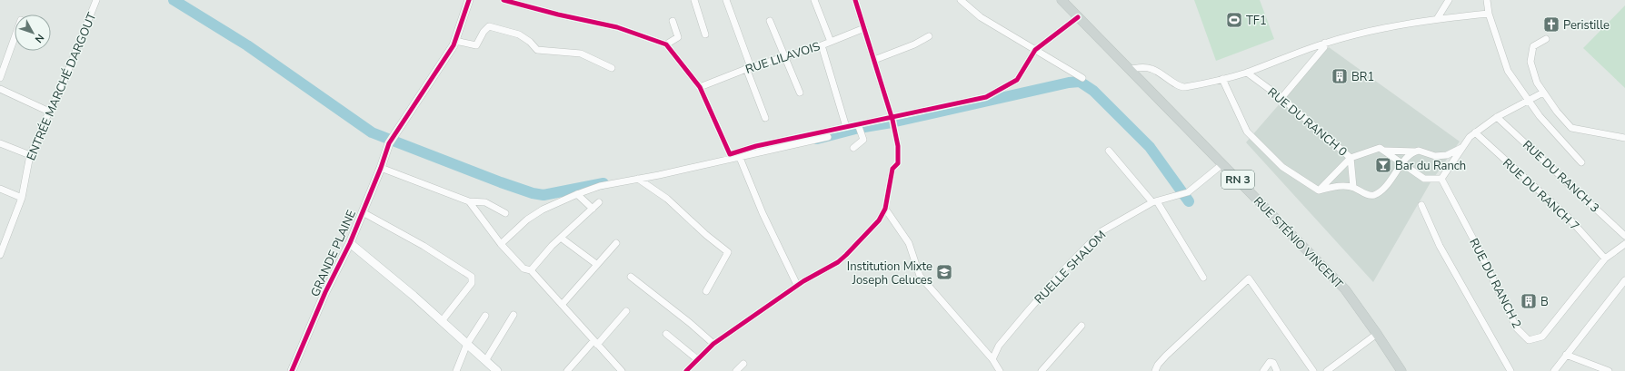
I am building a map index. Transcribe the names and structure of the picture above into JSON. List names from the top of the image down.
{
  "streets": {
    "main road": ["RN 3", "RUE STÉNIO VINCENT"],
    "street": [
      "RUE LILAVOIS",
      "ENTRÉE MARCHÉ DARGOUT",
      "RUE DU RANCH 0",
      "RUE DU RANCH 3",
      "RUE DU RANCH 7",
      "GRANDE PLAINE",
      "RUELLE SHALOM",
      "RUE DU RANCH 2"
    ]
  },
  "crossings": [
    ["RUE DU RANCH 7", "RUE DU RANCH 2"],
    ["RUE STÉNIO VINCENT", "RUELLE SHALOM"]
  ],
  "places": {
    "sports": ["TF1"],
    "church": ["Peristille"],
    "building": ["BR1", "B"],
    "bar": ["Bar du Ranch"],
    "school or university": ["Institution Mixte Joseph Celuces"]
  },
  "north": "bottom right"
}
